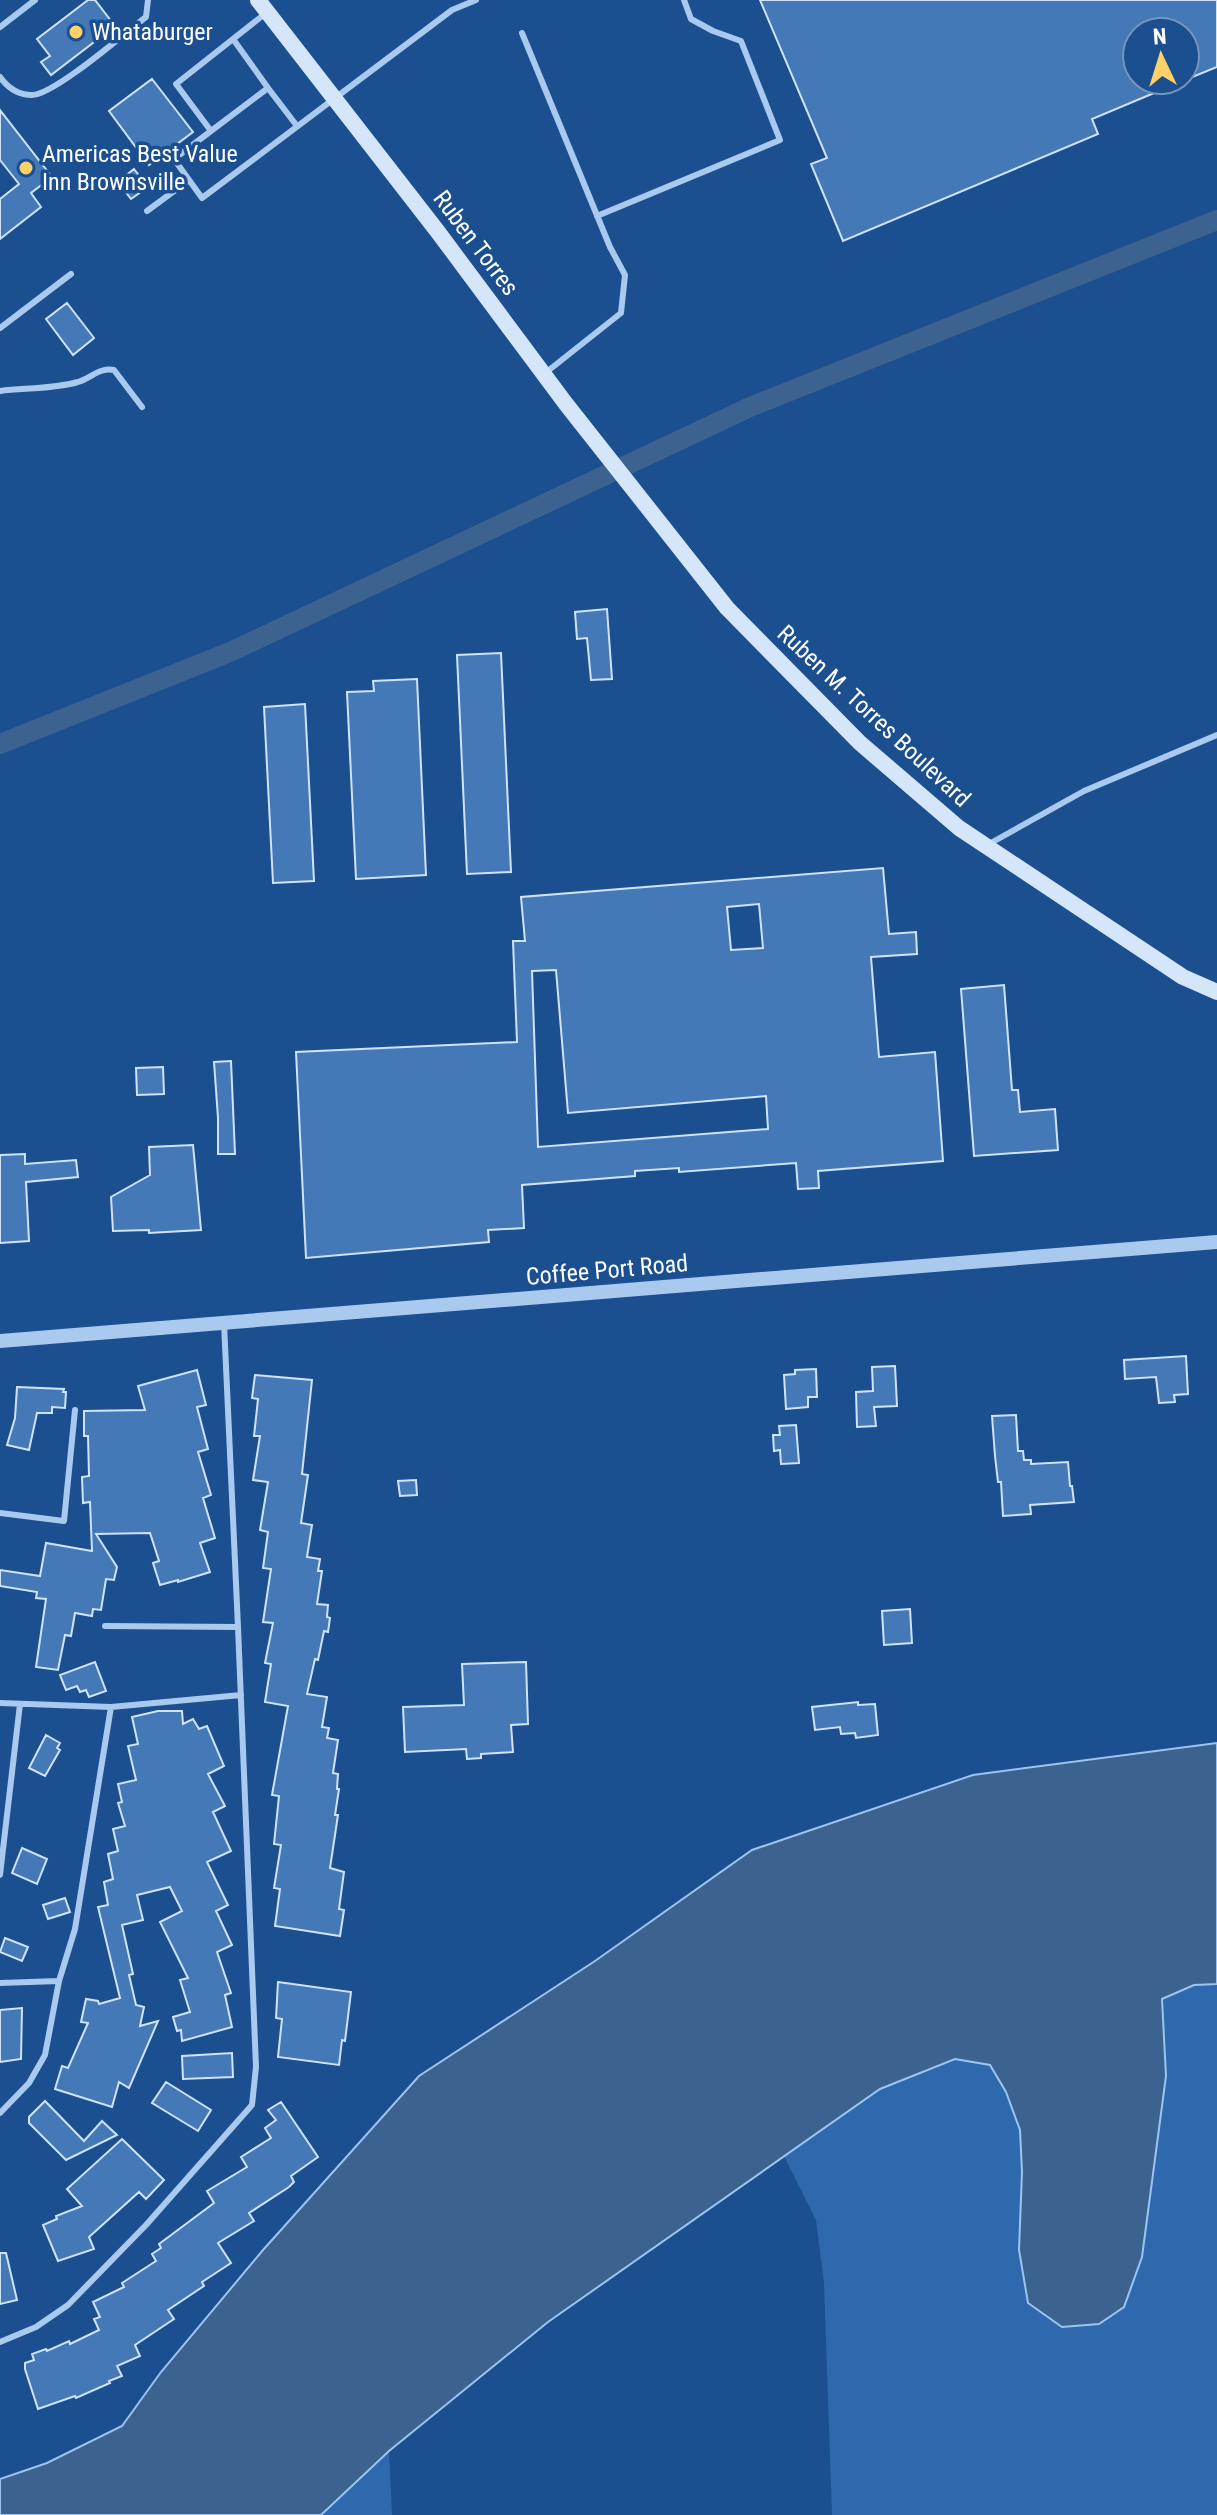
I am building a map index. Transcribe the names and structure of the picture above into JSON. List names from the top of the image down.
{
  "streets": {
    "main road": ["Ruben Torres", "Ruben M. Torres Boulevard"],
    "street": ["Coffee Port Road"]
  },
  "crossings": [
    ["Ruben Torres", "Ruben M. Torres Boulevard"]
  ],
  "places": ["Whataburger", "Americas Best Value Inn Brownsville"],
  "north": "top"
}
